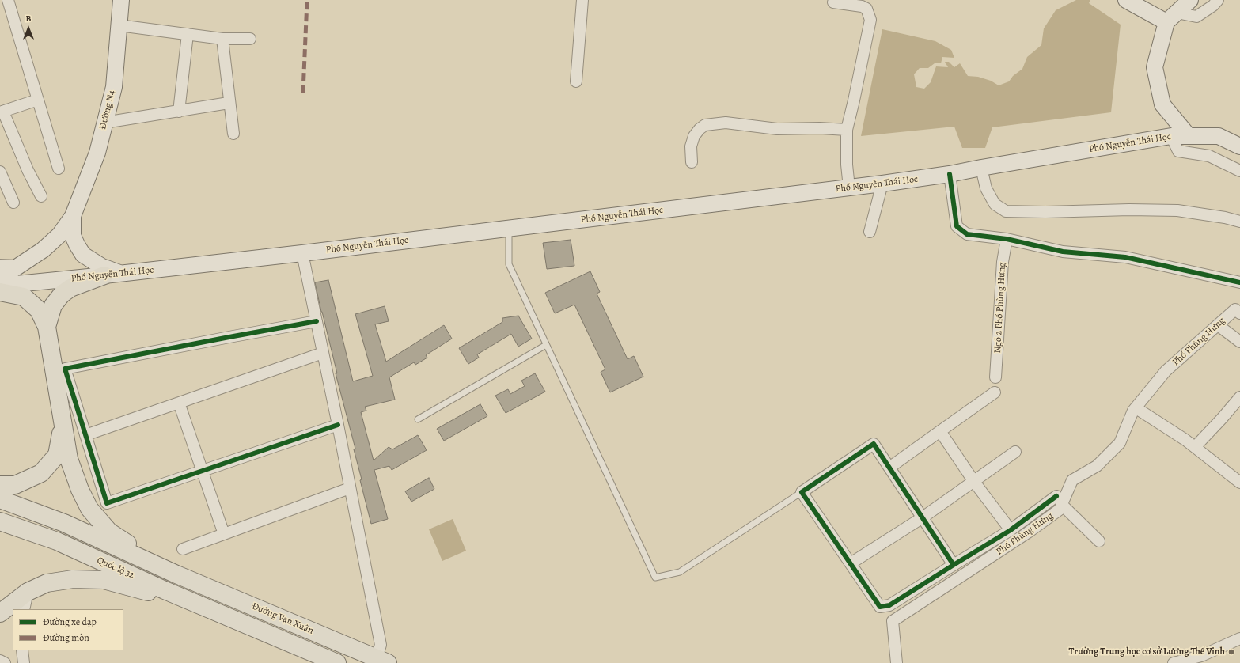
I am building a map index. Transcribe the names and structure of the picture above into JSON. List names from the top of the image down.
{
  "streets": {
    "highway": ["Quốc lộ 32", "Đường Vạn Xuân"],
    "main road": ["Đường N4", "Phố Nguyễn Thái Học"],
    "street": ["Ngõ 2 Phố Phùng Hưng", "Phố Phùng Hưng"]
  },
  "crossings": [
    ["Quốc lộ 32", "Đường Vạn Xuân"]
  ],
  "places": ["Trường Trung học cơ sở Lương Thế Vinh"],
  "legend": ["Đường xe đạp", "Đường mòn"],
  "north": "top"
}
